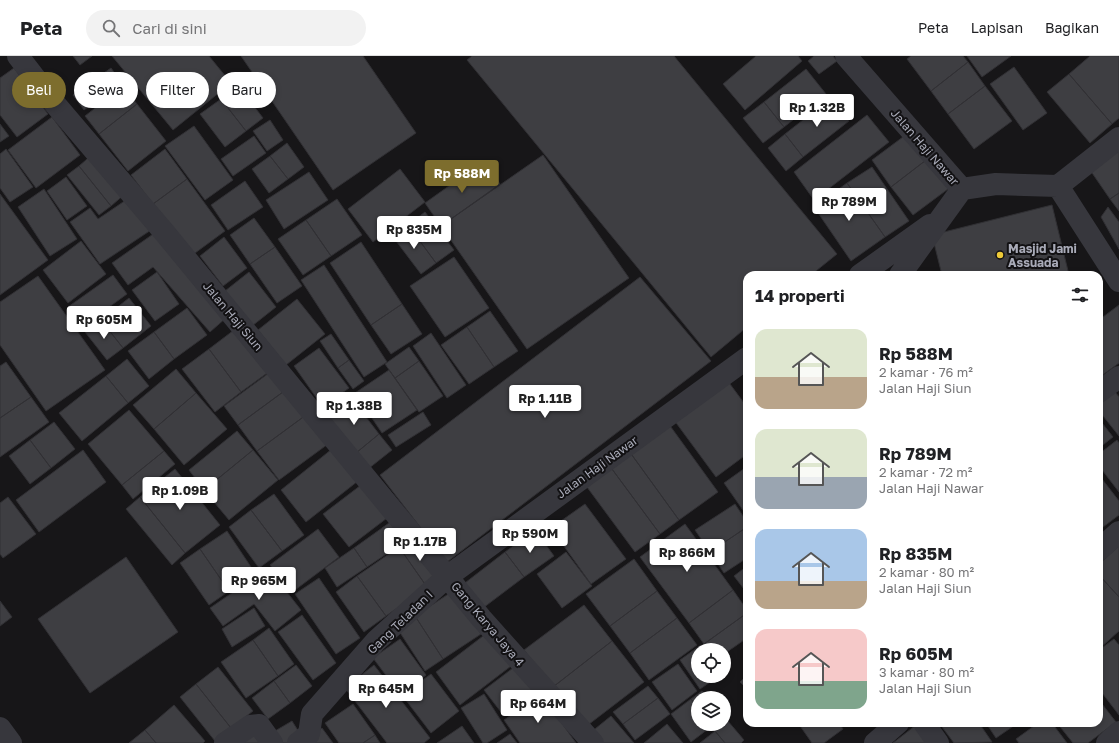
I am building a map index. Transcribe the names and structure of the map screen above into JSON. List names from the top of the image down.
{
  "streets": {
    "street": [
      "Jalan Haji Nawar",
      "Jalan Haji Siun",
      "Gang Teladan I",
      "Gang Karya Jaya 4"
    ]
  },
  "crossings": [
    ["Jalan Haji Nawar", "Jalan Haji Siun"],
    ["Jalan Haji Nawar", "Gang Teladan I"],
    ["Jalan Haji Nawar", "Gang Karya Jaya 4"],
    ["Jalan Haji Siun", "Gang Teladan I"],
    ["Jalan Haji Siun", "Gang Karya Jaya 4"],
    ["Gang Teladan I", "Gang Karya Jaya 4"]
  ],
  "places": ["Masjid Jami Assuada"],
  "page": {
    "header": "Peta",
    "search": "Cari di sini",
    "nav": ["Peta", "Lapisan", "Bagikan"],
    "chip": [
      "Beli",
      "Sewa",
      "Filter",
      "Baru"
    ],
    "price": [
      "Rp 1.32B",
      "Rp 588M",
      "Rp 789M",
      "Rp 835M",
      "Rp 605M",
      "Rp 1.11B",
      "Rp 1.38B",
      "Rp 1.09B",
      "Rp 590M",
      "Rp 1.17B",
      "Rp 866M",
      "Rp 965M",
      "Rp 645M",
      "Rp 664M"
    ],
    "heading": "14 properti",
    "list": [
      {
        "name": "Rp 588M",
        "note": "2 kamar · 76 m² · Jalan Haji Siun"
      },
      {
        "name": "Rp 789M",
        "note": "2 kamar · 72 m² · Jalan Haji Nawar"
      },
      {
        "name": "Rp 835M",
        "note": "2 kamar · 80 m² · Jalan Haji Siun"
      },
      {
        "name": "Rp 605M",
        "note": "3 kamar · 80 m² · Jalan Haji Siun"
      }
    ]
  }
}
